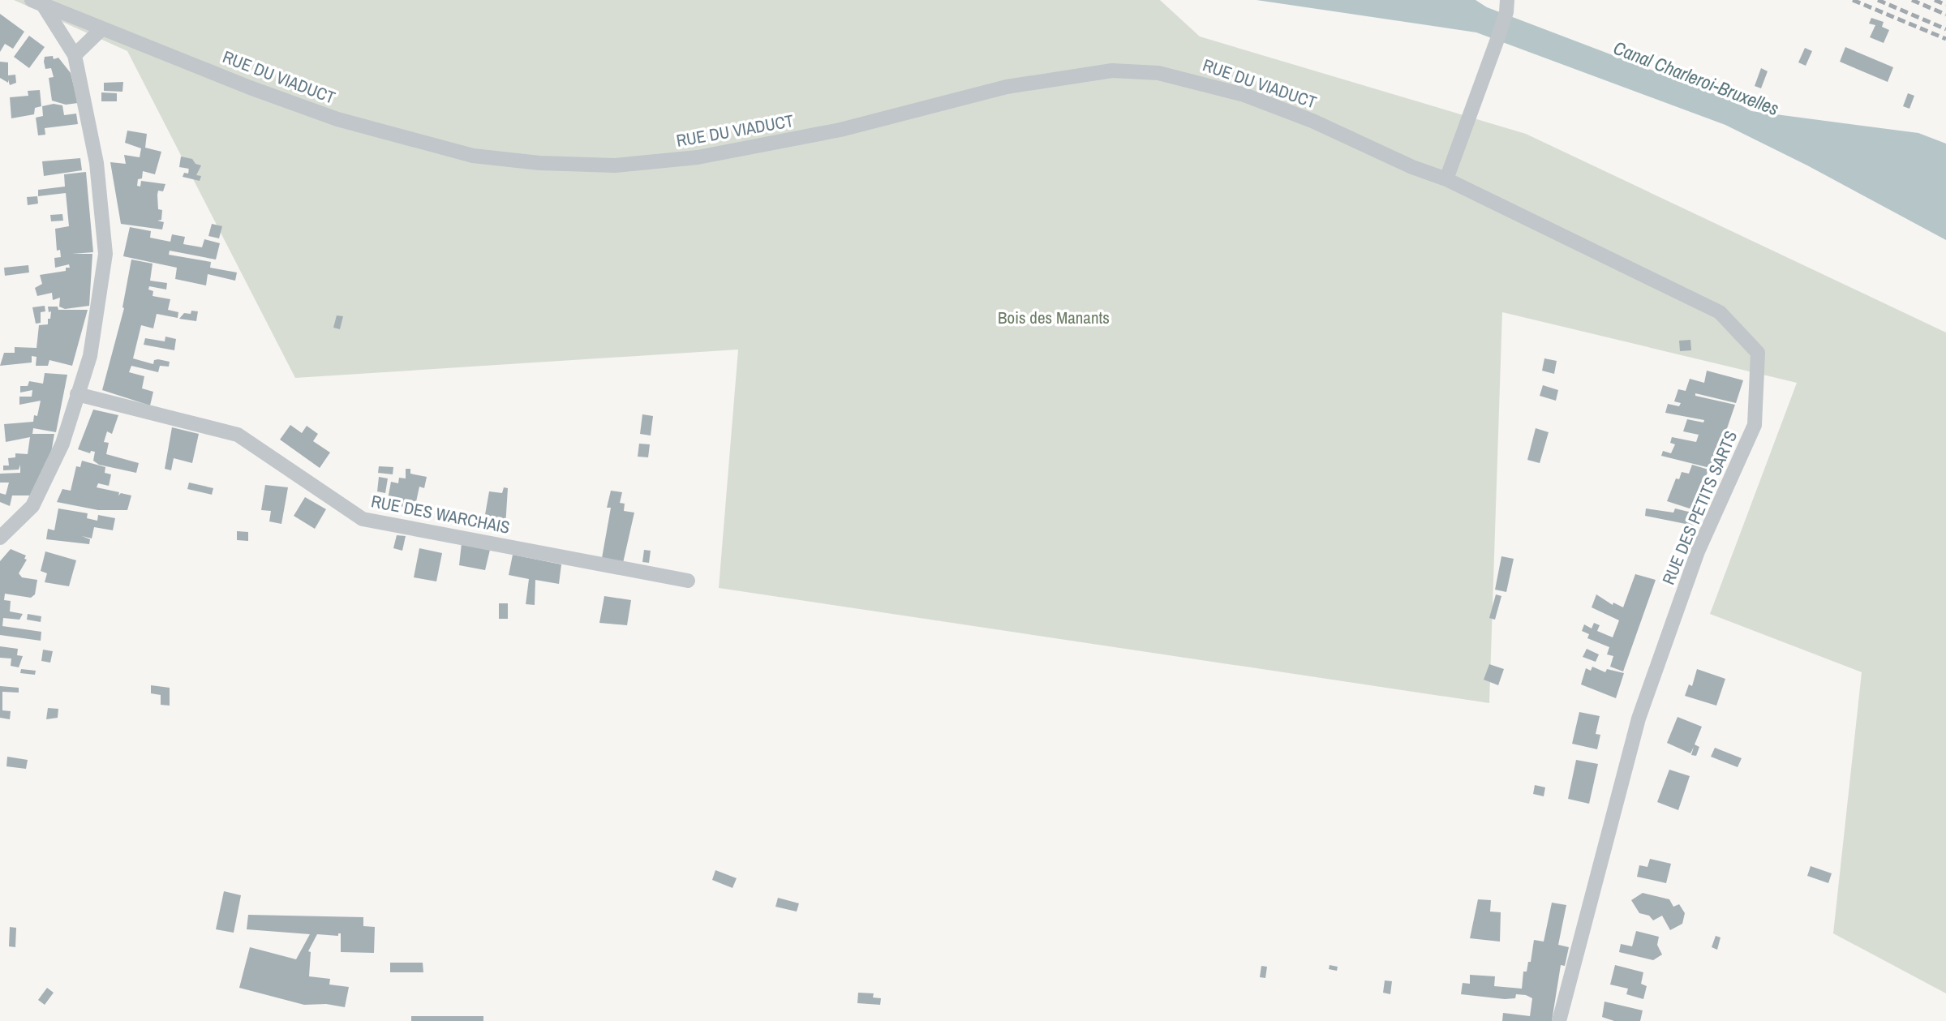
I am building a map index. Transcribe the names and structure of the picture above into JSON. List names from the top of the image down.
{
  "streets": {
    "street": ["RUE DU VIADUCT", "RUE DES PETITS SARTS", "RUE DES WARCHAIS"]
  },
  "crossings": [
    ["RUE DU VIADUCT", "RUE DES PETITS SARTS"]
  ],
  "water": ["Canal Charleroi-Bruxelles"],
  "parks": ["Bois des Manants"]
}
